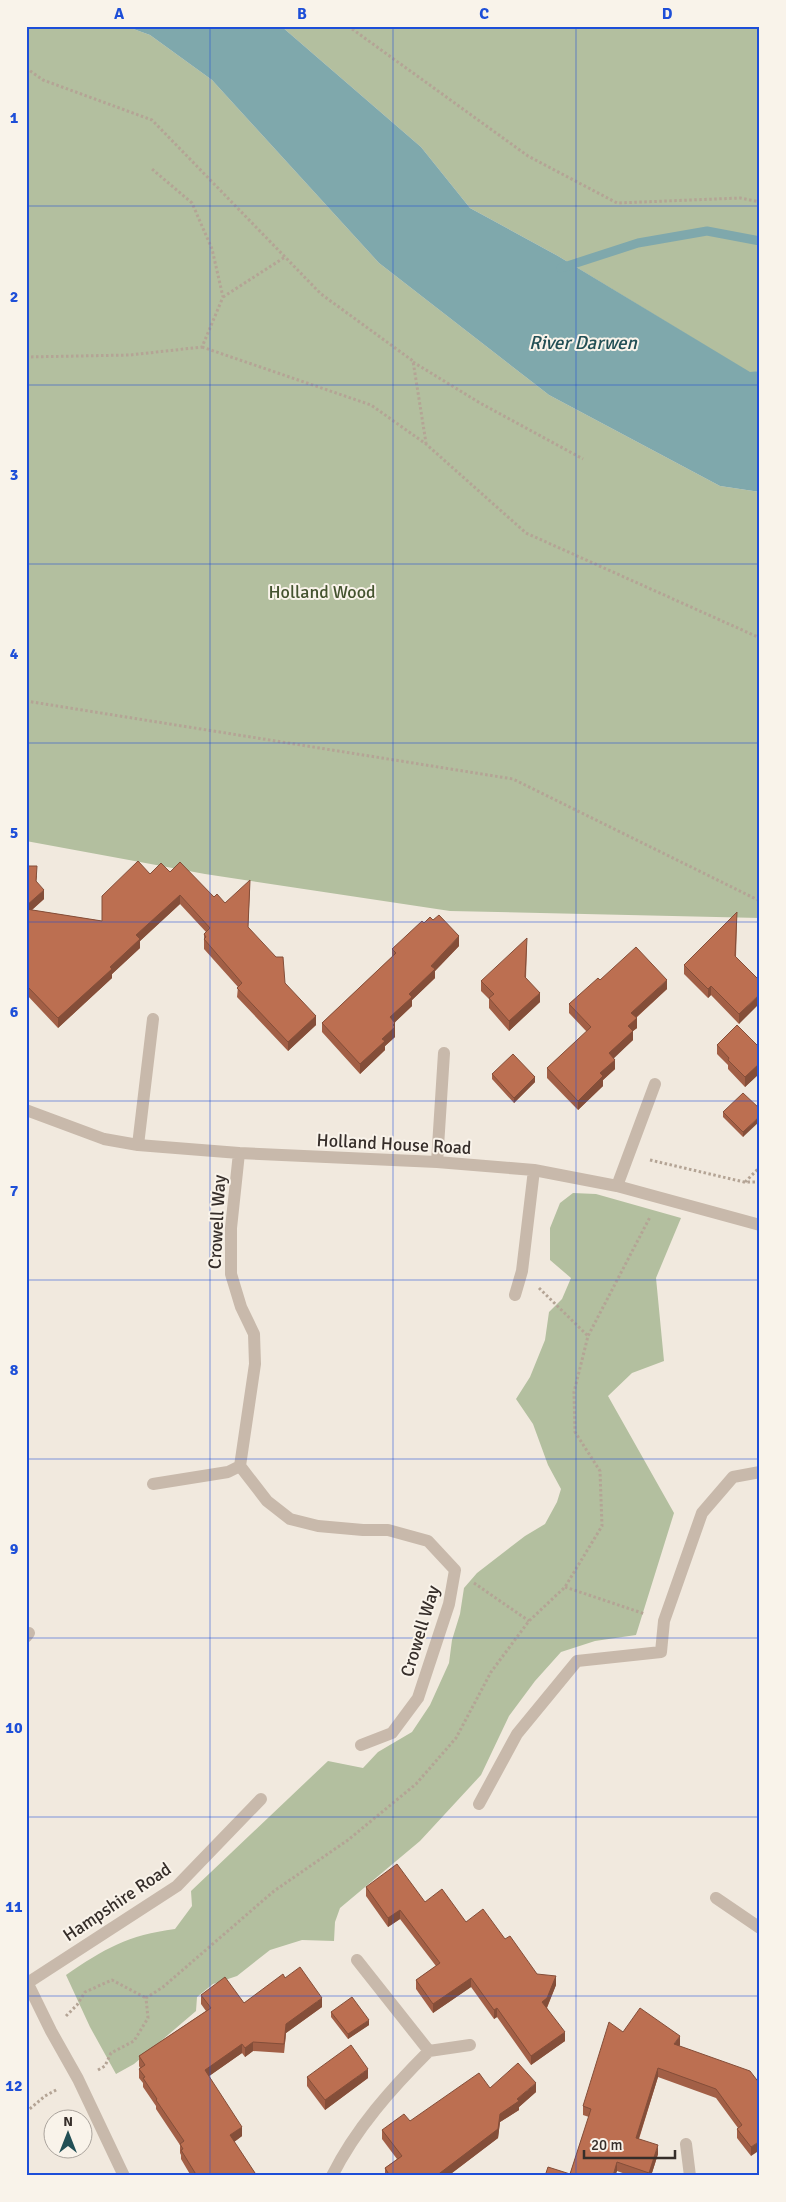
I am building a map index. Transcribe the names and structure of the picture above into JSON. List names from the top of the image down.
{
  "streets": {
    "street": ["Holland House Road", "Crowell Way", "Hampshire Road"]
  },
  "crossings": [
    ["Holland House Road", "Crowell Way"]
  ],
  "water": ["River Darwen"],
  "parks": ["Holland Wood"],
  "scale_bar": "20 m",
  "north": "top",
  "grid": {
    "columns": [
      "A",
      "B",
      "C",
      "D"
    ],
    "rows": [
      "1",
      "2",
      "3",
      "4",
      "5",
      "6",
      "7",
      "8",
      "9",
      "10",
      "11",
      "12"
    ]
  }
}
